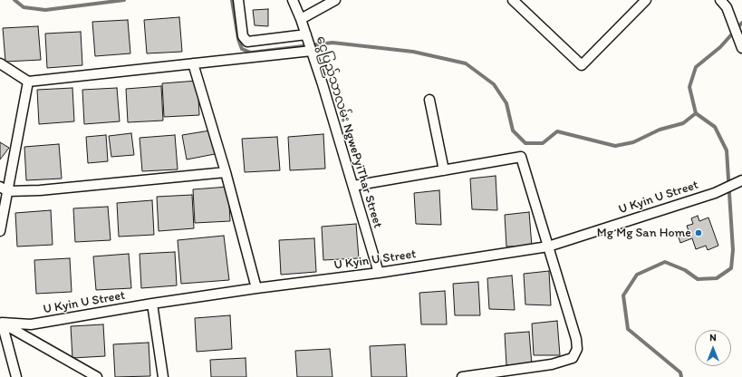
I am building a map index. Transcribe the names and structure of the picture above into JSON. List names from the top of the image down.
{
  "streets": {
    "street": ["ငွေပြည်သာလမ်း NgwePyiThar Street", "U Kyin U Street"]
  },
  "crossings": [
    ["ငွေပြည်သာလမ်း NgwePyiThar Street", "U Kyin U Street"]
  ],
  "places": ["Mg Mg San Home"],
  "north": "top"
}
